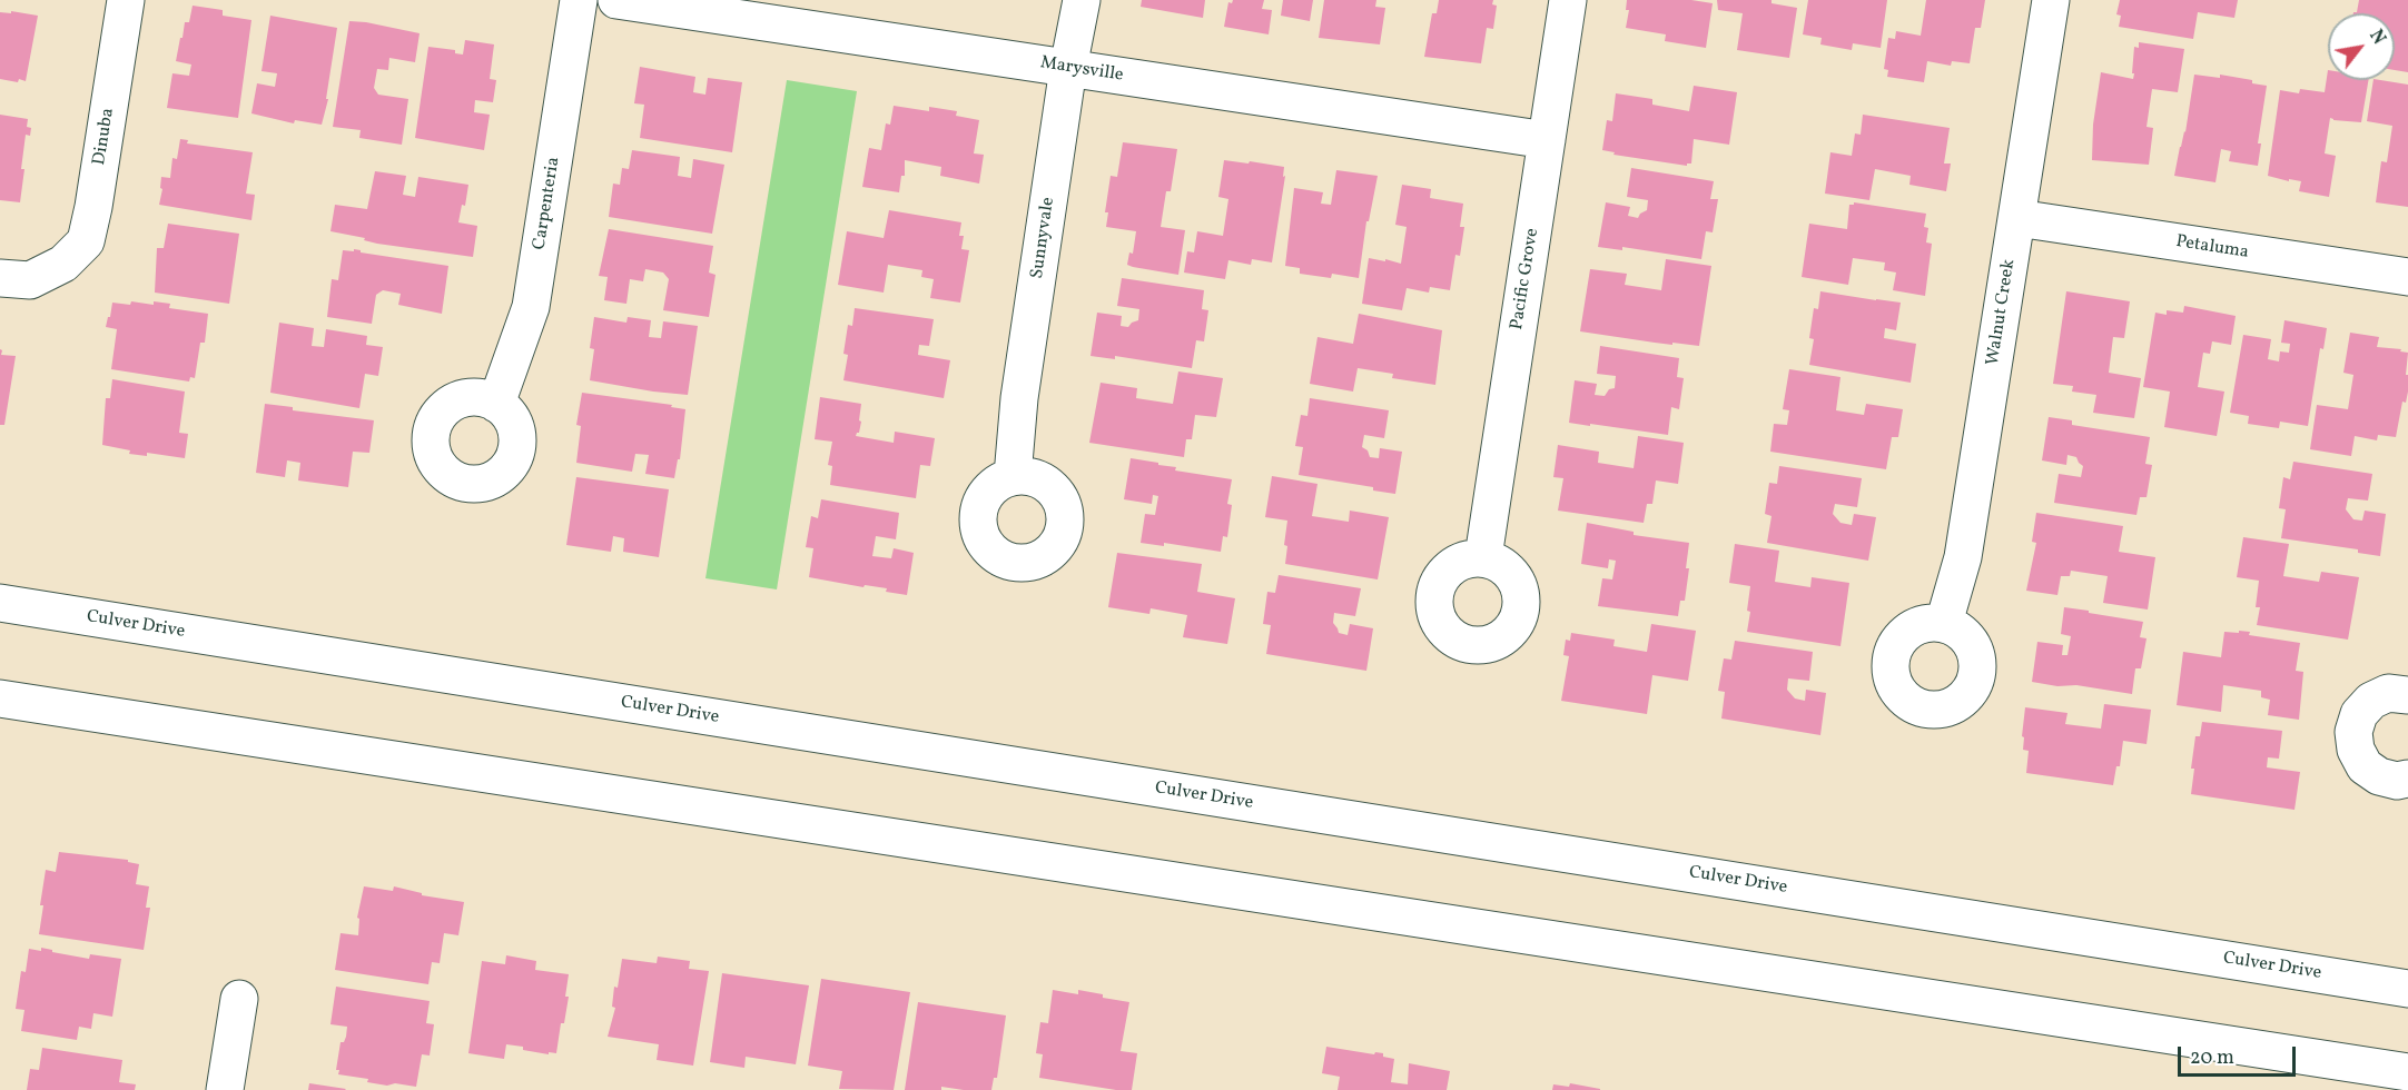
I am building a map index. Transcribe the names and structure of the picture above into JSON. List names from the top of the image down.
{
  "streets": {
    "main road": [
      "Marysville",
      "Dinuba",
      "Carpenteria",
      "Sunnyvale",
      "Petaluma",
      "Pacific Grove",
      "Walnut Creek",
      "Culver Drive"
    ]
  },
  "crossings": [
    ["Marysville", "Sunnyvale"],
    ["Marysville", "Pacific Grove"],
    ["Petaluma", "Walnut Creek"]
  ],
  "scale_bar": "20 m",
  "north": "top right"
}
